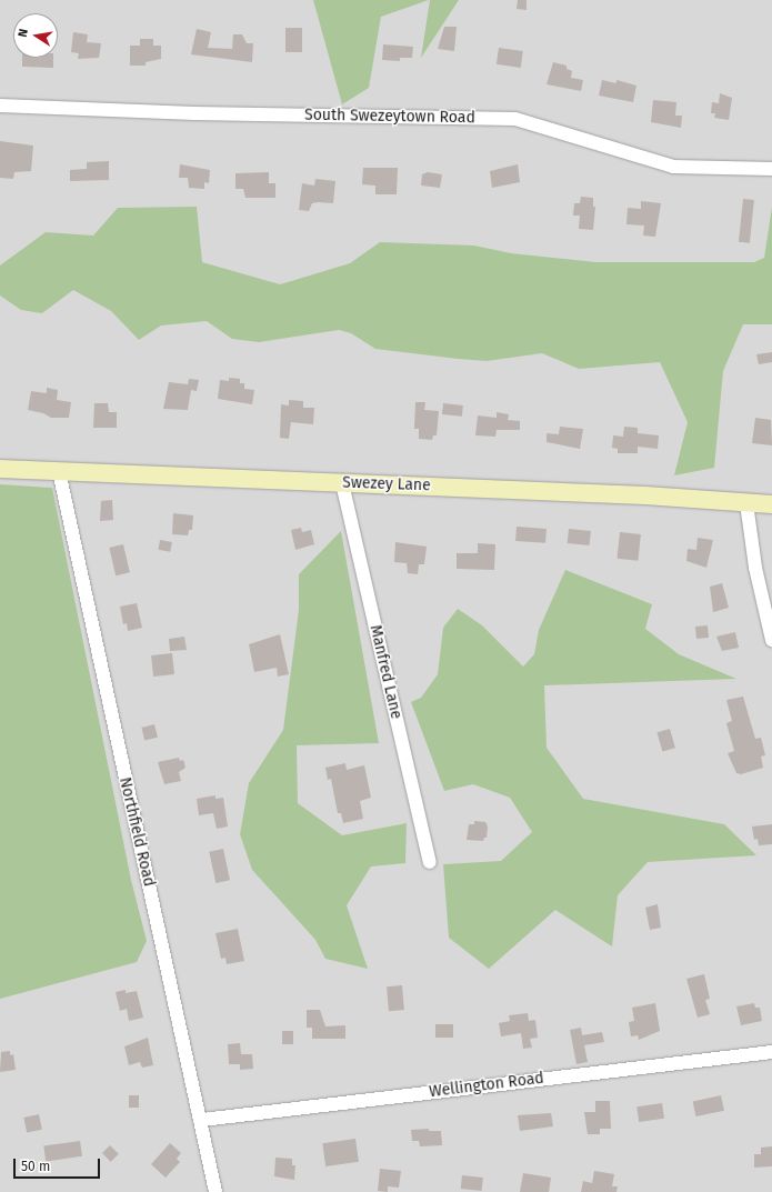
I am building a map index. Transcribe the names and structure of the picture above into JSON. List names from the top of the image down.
{
  "streets": {
    "street": [
      "South Swezeytown Road",
      "Swezey Lane",
      "Manfred Lane",
      "Northfield Road",
      "Wellington Road"
    ]
  },
  "crossings": [
    ["Swezey Lane", "Manfred Lane"],
    ["Swezey Lane", "Northfield Road"],
    ["Northfield Road", "Wellington Road"]
  ],
  "scale_bar": "50 m",
  "north": "left"
}
